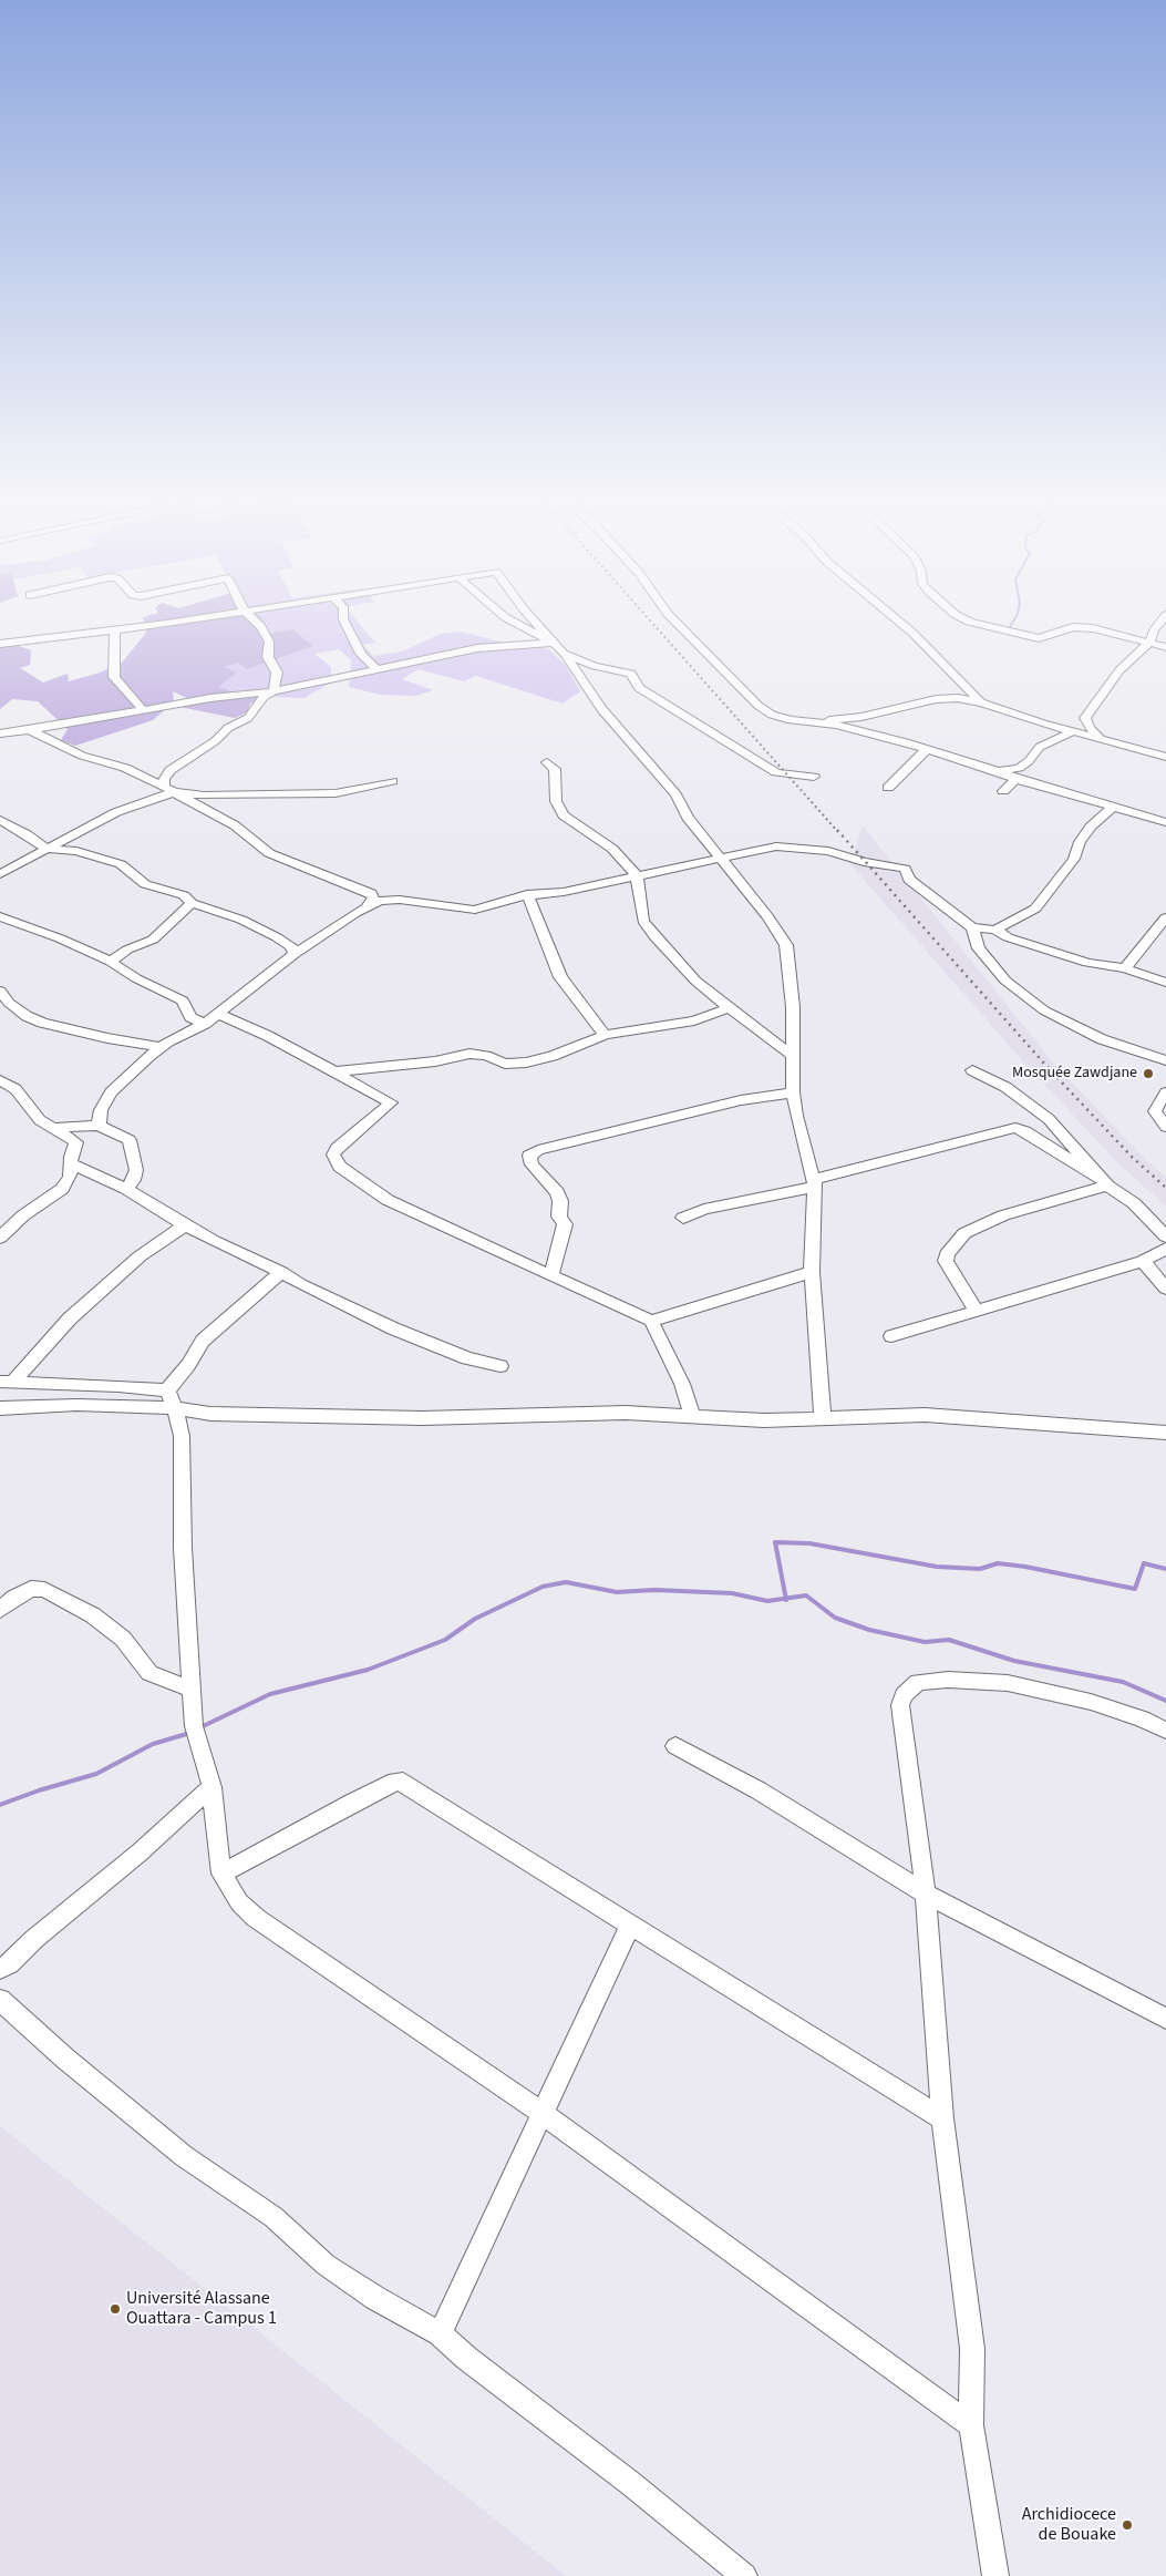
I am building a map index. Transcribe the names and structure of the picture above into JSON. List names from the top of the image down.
{
  "places": ["Mosquée Zawdjane", "Université Alassane Ouattara - Campus 1", "Archidiocece de Bouake"]
}
